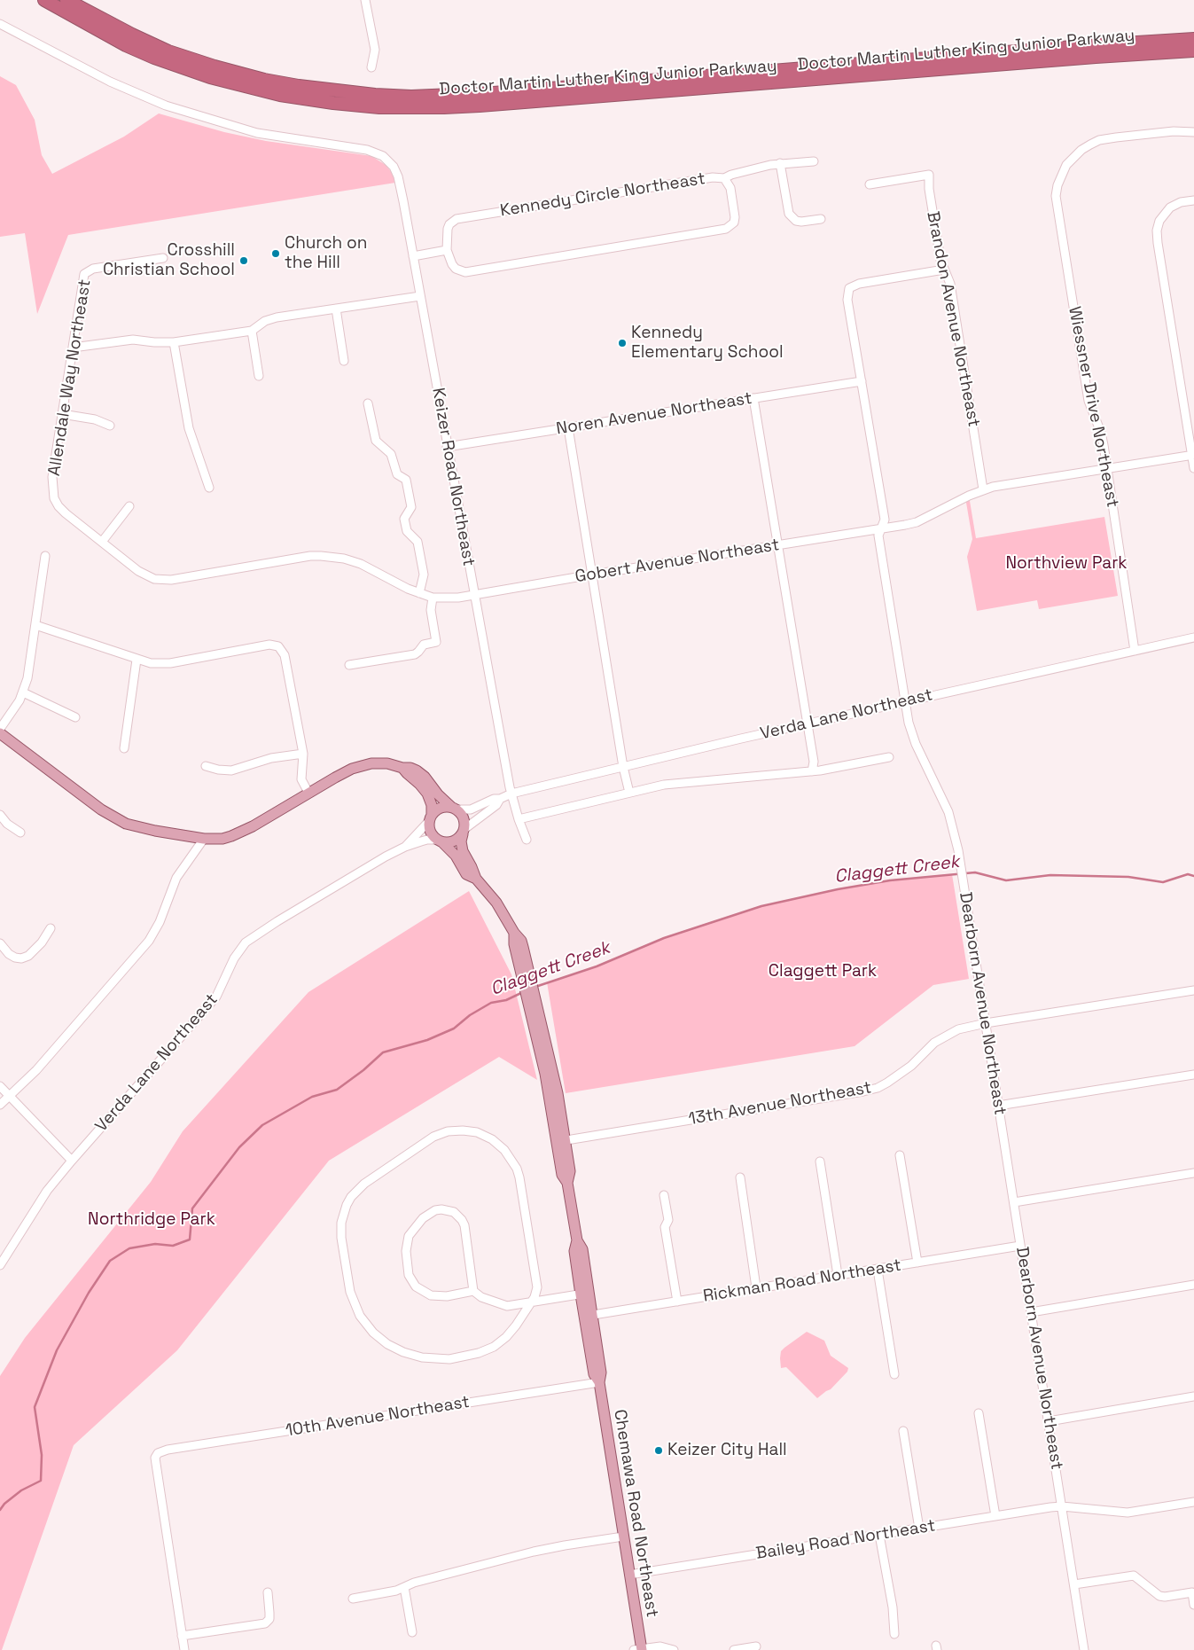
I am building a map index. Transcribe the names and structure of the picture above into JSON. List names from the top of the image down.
{
  "streets": {
    "highway": ["Doctor Martin Luther King Junior Parkway"],
    "main road": ["Chemawa Road Northeast"],
    "street": [
      "Kennedy Circle Northeast",
      "Brandon Avenue Northeast",
      "Allendale Way Northeast",
      "Wiessner Drive Northeast",
      "Noren Avenue Northeast",
      "Keizer Road Northeast",
      "Gobert Avenue Northeast",
      "Verda Lane Northeast",
      "Dearborn Avenue Northeast",
      "13th Avenue Northeast",
      "Rickman Road Northeast",
      "10th Avenue Northeast",
      "Bailey Road Northeast"
    ]
  },
  "crossings": [
    ["Brandon Avenue Northeast", "Gobert Avenue Northeast"],
    ["Brandon Avenue Northeast", "Dearborn Avenue Northeast"],
    ["Allendale Way Northeast", "Keizer Road Northeast"],
    ["Allendale Way Northeast", "Gobert Avenue Northeast"],
    ["Wiessner Drive Northeast", "Gobert Avenue Northeast"],
    ["Wiessner Drive Northeast", "Verda Lane Northeast"],
    ["Noren Avenue Northeast", "Keizer Road Northeast"],
    ["Noren Avenue Northeast", "Dearborn Avenue Northeast"],
    ["Keizer Road Northeast", "Gobert Avenue Northeast"],
    ["Keizer Road Northeast", "Verda Lane Northeast"],
    ["Gobert Avenue Northeast", "Dearborn Avenue Northeast"],
    ["Verda Lane Northeast", "Dearborn Avenue Northeast"],
    ["Verda Lane Northeast", "Chemawa Road Northeast"],
    ["Dearborn Avenue Northeast", "13th Avenue Northeast"],
    ["Dearborn Avenue Northeast", "Rickman Road Northeast"],
    ["Dearborn Avenue Northeast", "Bailey Road Northeast"],
    ["13th Avenue Northeast", "Chemawa Road Northeast"],
    ["Rickman Road Northeast", "Chemawa Road Northeast"],
    ["10th Avenue Northeast", "Chemawa Road Northeast"],
    ["Chemawa Road Northeast", "Bailey Road Northeast"]
  ],
  "water": ["Claggett Creek"],
  "parks": ["Northview Park", "Claggett Park", "Northridge Park"],
  "places": [
    "Church on the Hill",
    "Crosshill Christian School",
    "Kennedy Elementary School",
    "Keizer City Hall"
  ]
}
